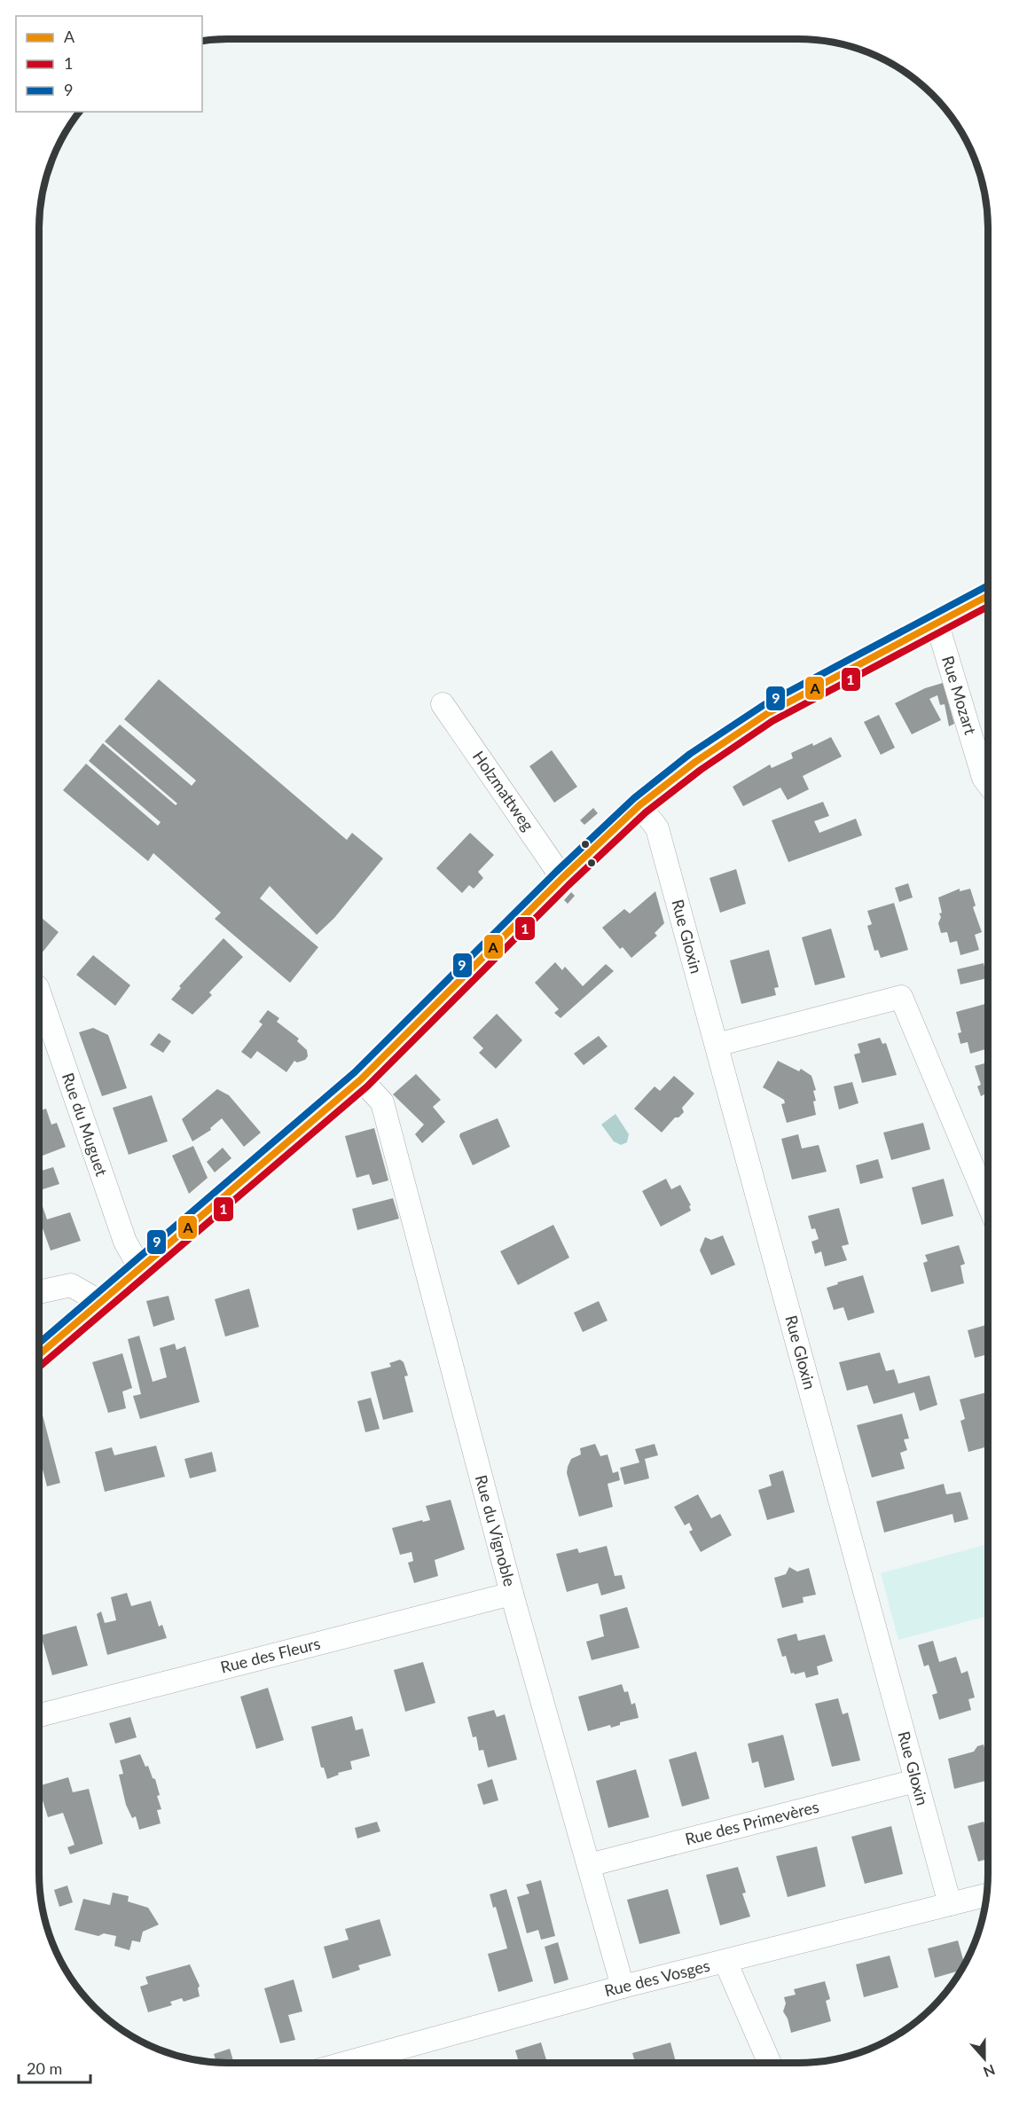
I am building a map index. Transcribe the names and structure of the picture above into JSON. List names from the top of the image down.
{
  "streets": {
    "street": [
      "Rue Mozart",
      "Holzmattweg",
      "Rue Gloxin",
      "Rue du Muguet",
      "Rue du Vignoble",
      "Rue des Fleurs",
      "Rue des Primevères",
      "Rue des Vosges"
    ]
  },
  "crossings": [
    ["Rue Gloxin", "Rue des Primevères"],
    ["Rue Gloxin", "Rue des Vosges"],
    ["Rue du Vignoble", "Rue des Fleurs"],
    ["Rue du Vignoble", "Rue des Primevères"],
    ["Rue du Vignoble", "Rue des Vosges"]
  ],
  "lines": ["transit line 9", "transit line A", "transit line 1"],
  "legend": ["A", "1", "9"],
  "scale_bar": "20 m",
  "north": "bottom"
}
